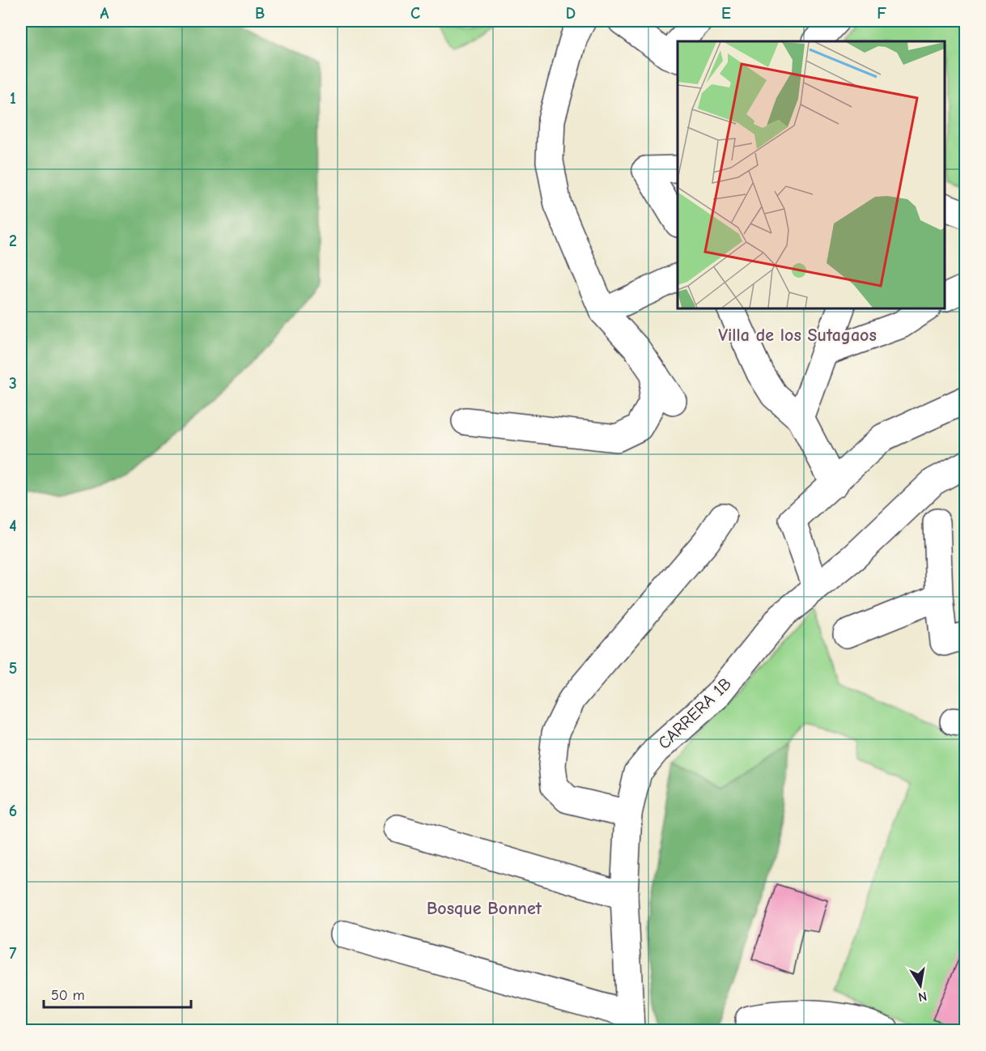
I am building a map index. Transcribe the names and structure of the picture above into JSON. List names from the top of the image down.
{
  "streets": {
    "street": ["CARRERA 1B"]
  },
  "districts": ["Villa de los Sutagaos", "Bosque Bonnet"],
  "scale_bar": "50 m",
  "north": "bottom",
  "grid": {
    "columns": [
      "A",
      "B",
      "C",
      "D",
      "E",
      "F"
    ],
    "rows": [
      "1",
      "2",
      "3",
      "4",
      "5",
      "6",
      "7"
    ]
  }
}
